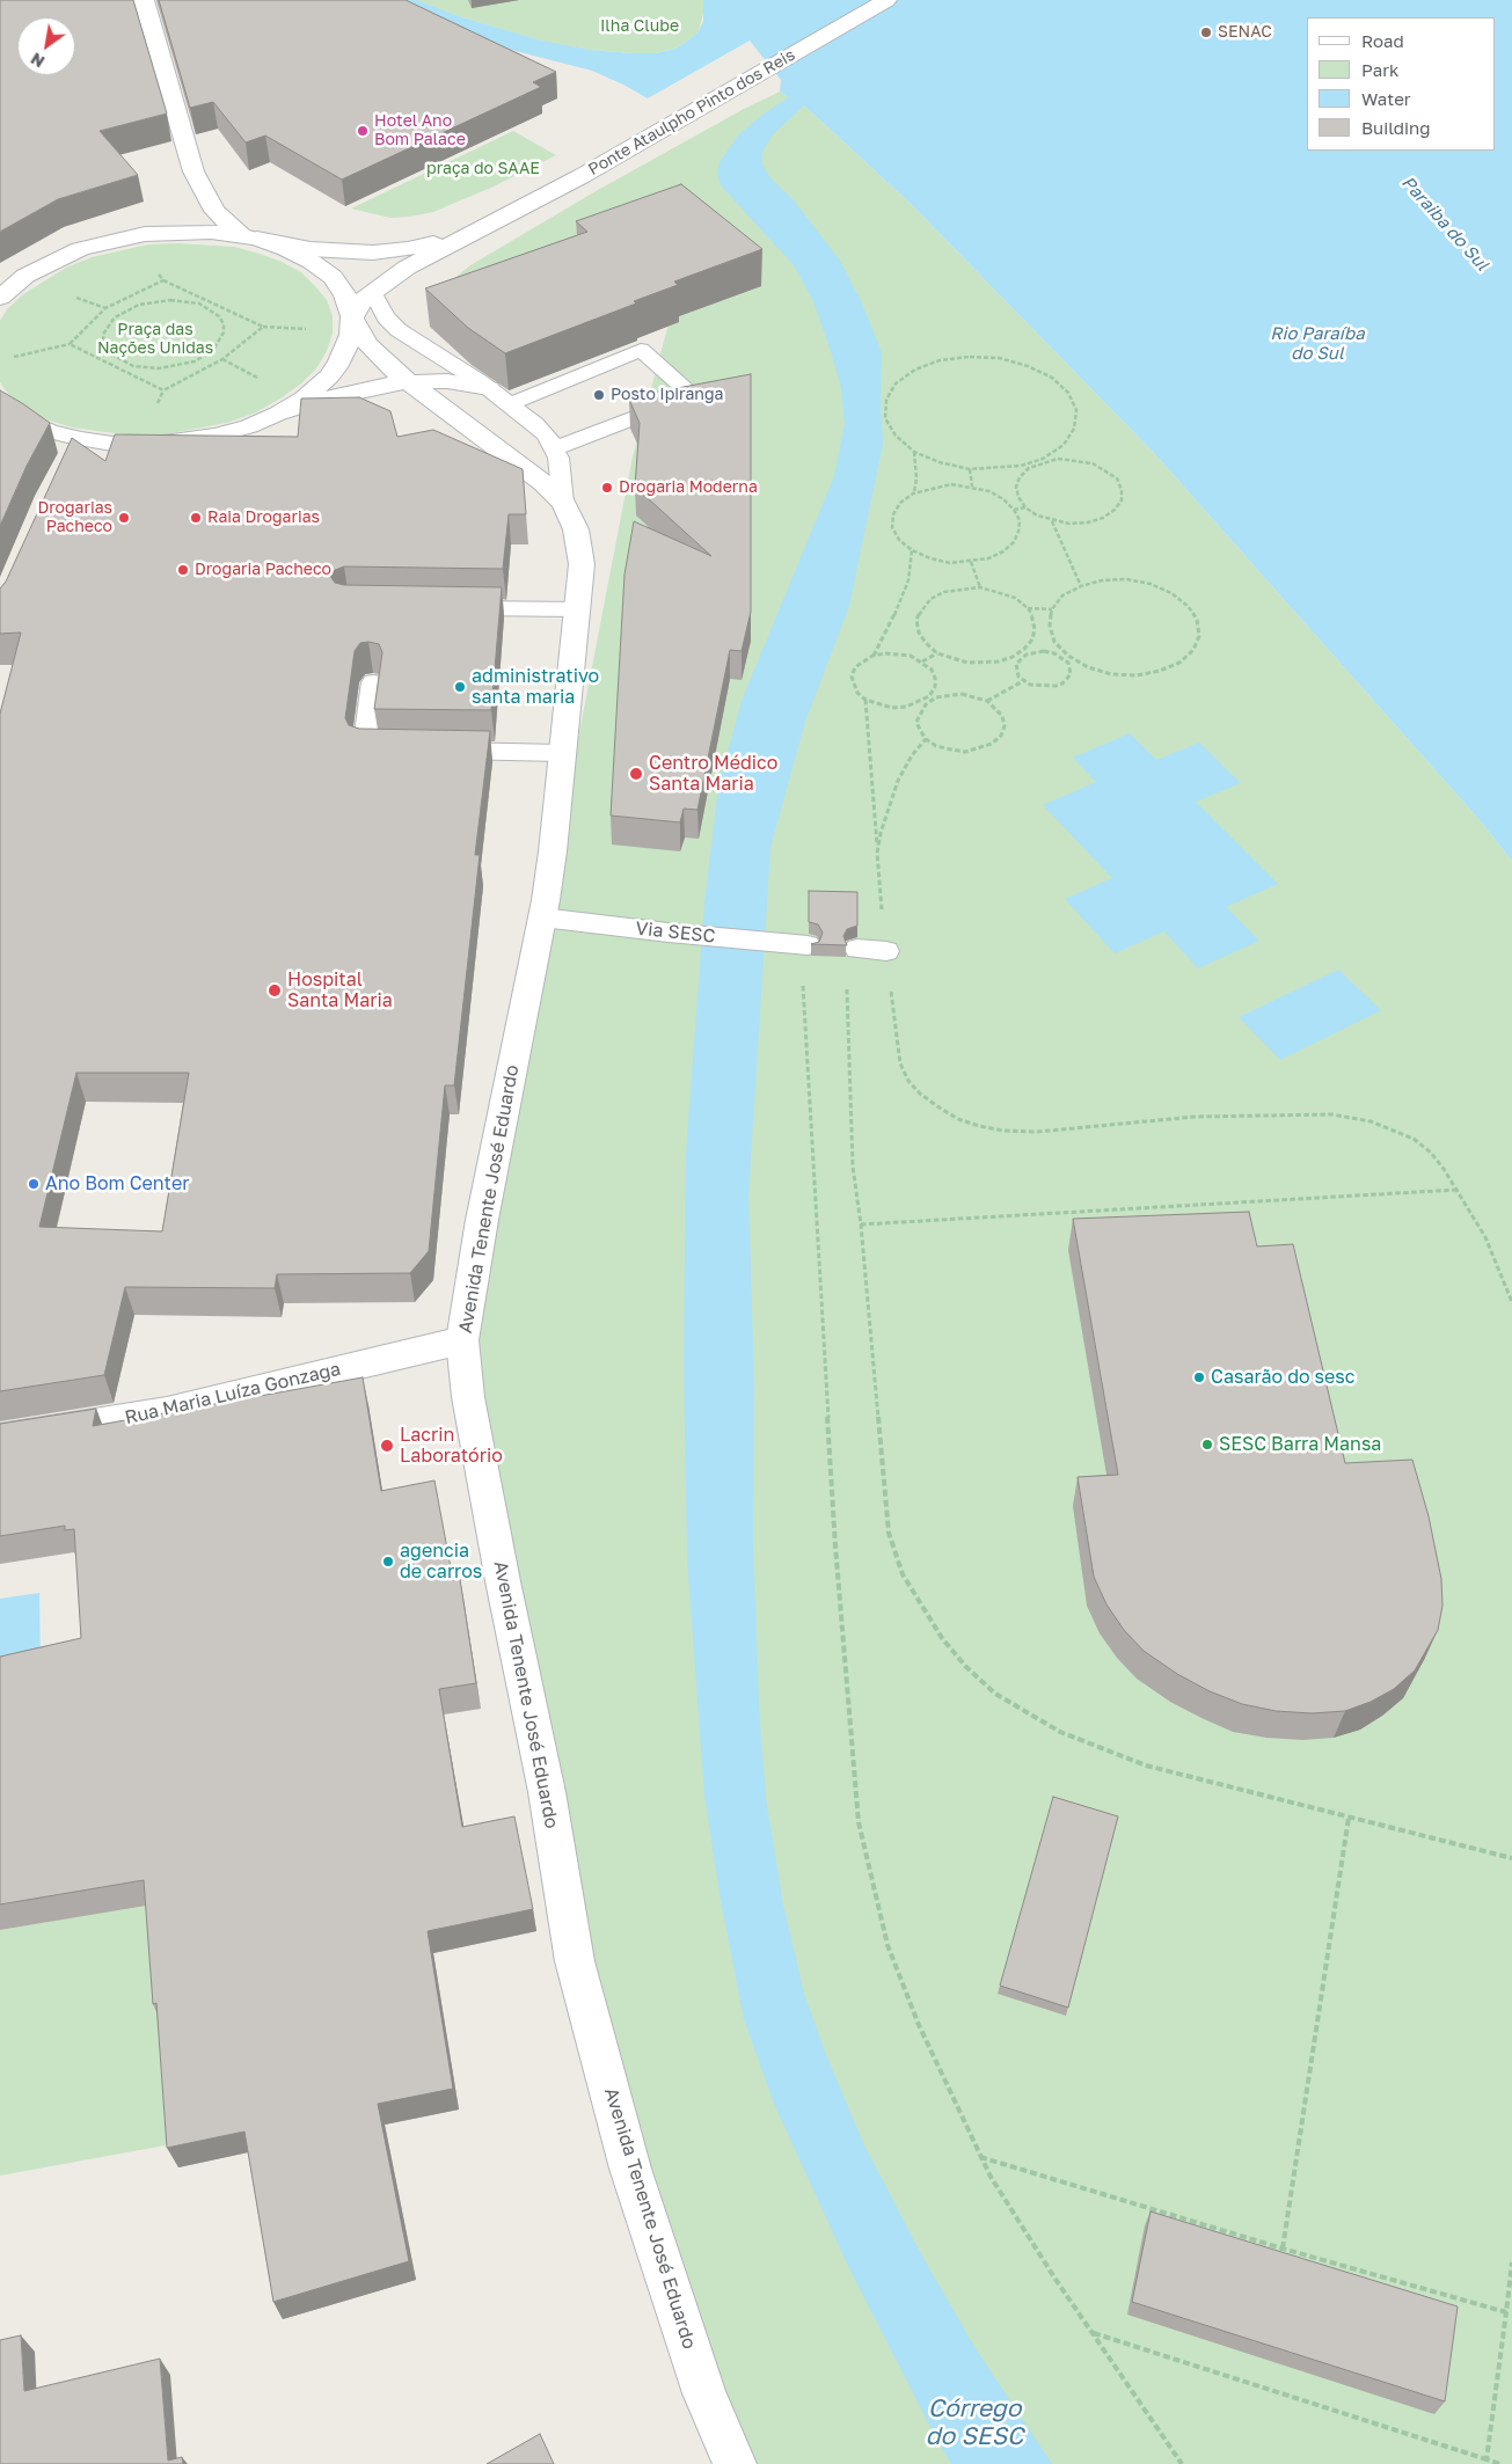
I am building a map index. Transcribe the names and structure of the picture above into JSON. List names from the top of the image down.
{
  "streets": {
    "main road": ["Ponte Ataulpho Pinto dos Reis", "Avenida Tenente José Eduardo", "Rua Maria Luíza Gonzaga"],
    "lane": ["Via SESC"]
  },
  "crossings": [
    ["Via SESC", "Avenida Tenente José Eduardo"],
    ["Avenida Tenente José Eduardo", "Rua Maria Luíza Gonzaga"]
  ],
  "water": ["Paraiba do Sul", "Rio Paraíba do Sul", "Córrego do SESC"],
  "parks": ["Ilha Clube", "praça do SAAE", "Praça das Nações Unidas"],
  "places": [
    "SENAC",
    "Hotel Ano Bom Palace",
    "Posto Ipiranga",
    "Drogaria Moderna",
    "Drogarias Pacheco",
    "Raia Drogarias",
    "Drogaria Pacheco",
    "administrativo santa maria",
    "Centro Médico Santa Maria",
    "Hospital Santa Maria",
    "Ano Bom Center",
    "Casarão do sesc",
    "SESC Barra Mansa",
    "Lacrin Laboratório",
    "agencia de carros"
  ],
  "legend": [
    "Road",
    "Park",
    "Water",
    "Building"
  ],
  "north": "bottom left"
}
